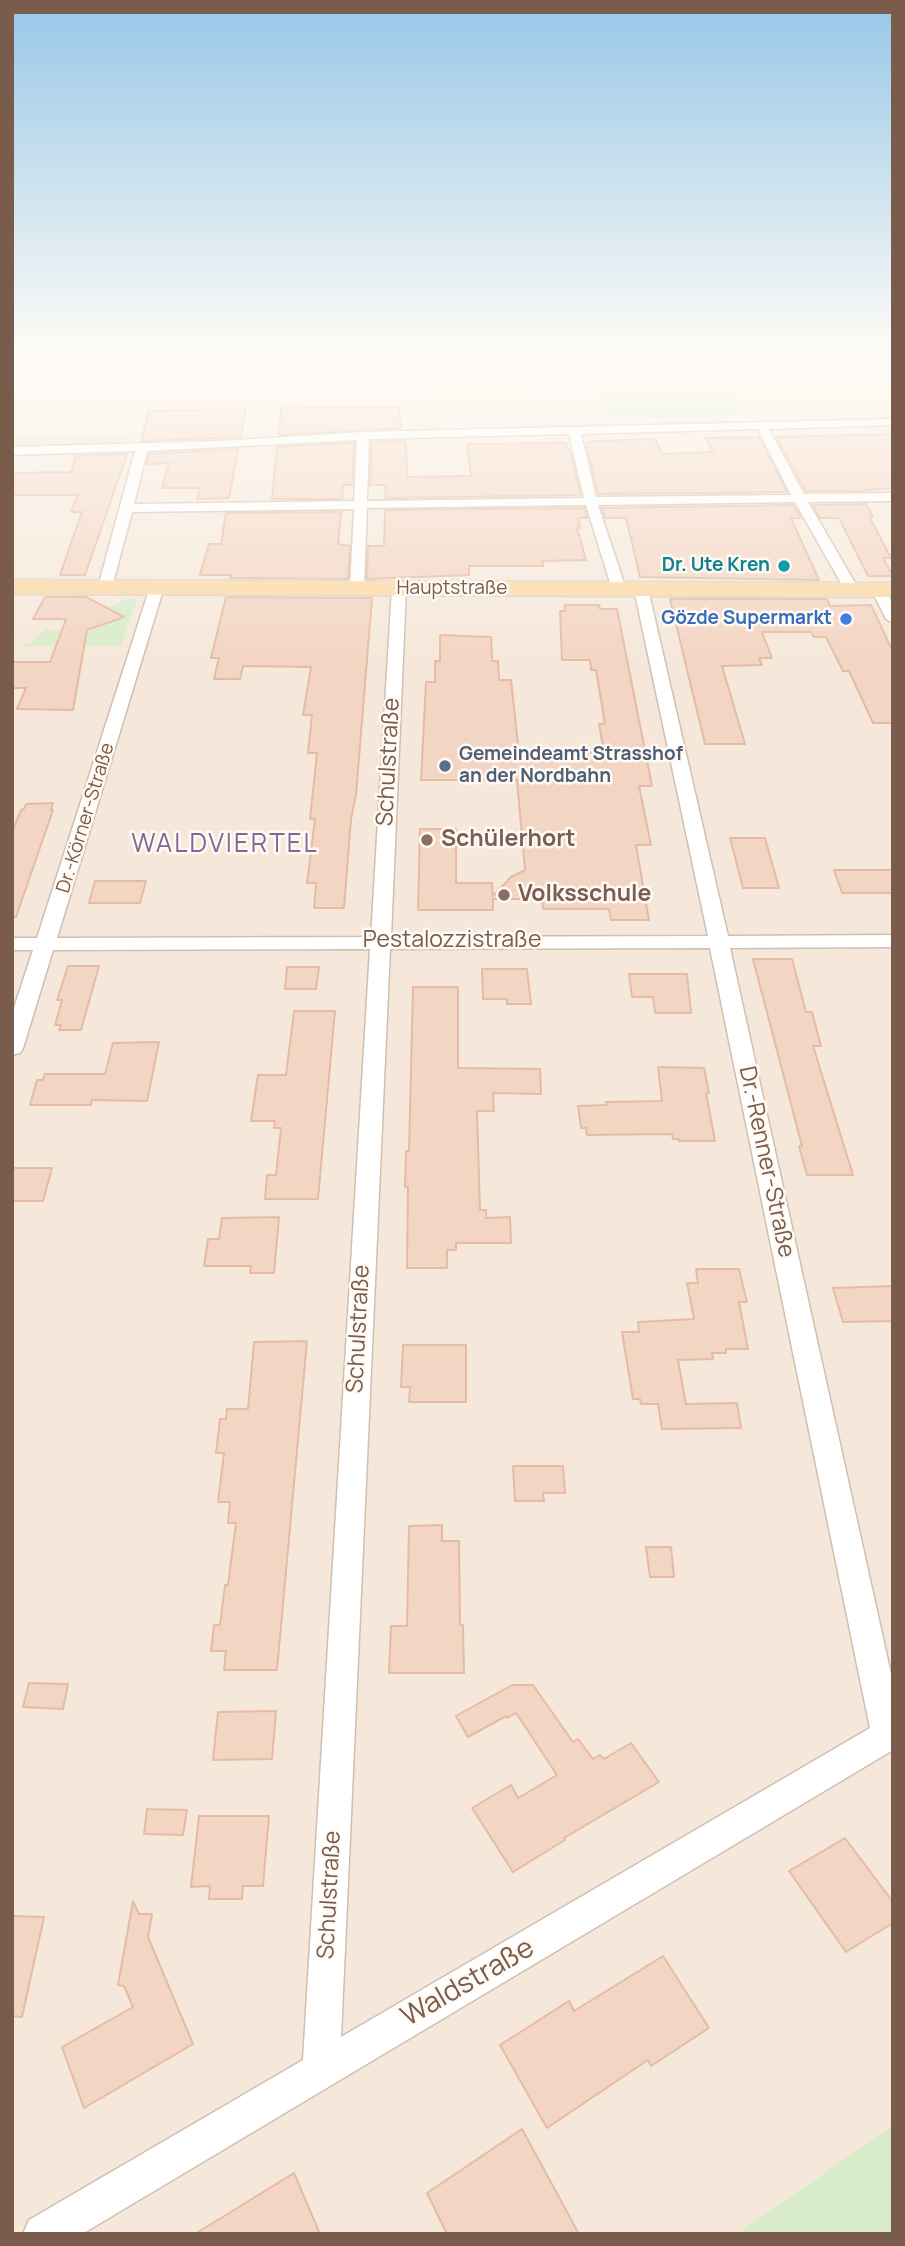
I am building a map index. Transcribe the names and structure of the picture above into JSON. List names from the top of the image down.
{
  "streets": {
    "main road": ["Hauptstraße"],
    "street": [
      "Schulstraße",
      "Dr.-Körner-Straße",
      "Pestalozzistraße",
      "Dr.-Renner-Straße",
      "Waldstraße"
    ]
  },
  "crossings": [
    ["Hauptstraße", "Schulstraße"],
    ["Hauptstraße", "Dr.-Körner-Straße"],
    ["Hauptstraße", "Dr.-Renner-Straße"],
    ["Schulstraße", "Pestalozzistraße"],
    ["Schulstraße", "Waldstraße"],
    ["Dr.-Körner-Straße", "Pestalozzistraße"],
    ["Pestalozzistraße", "Dr.-Renner-Straße"],
    ["Dr.-Renner-Straße", "Waldstraße"]
  ],
  "districts": ["WALDVIERTEL"],
  "places": [
    "Dr. Ute Kren",
    "Gözde Supermarkt",
    "Gemeindeamt Strasshof an der Nordbahn",
    "Schülerhort",
    "Volksschule"
  ]
}
